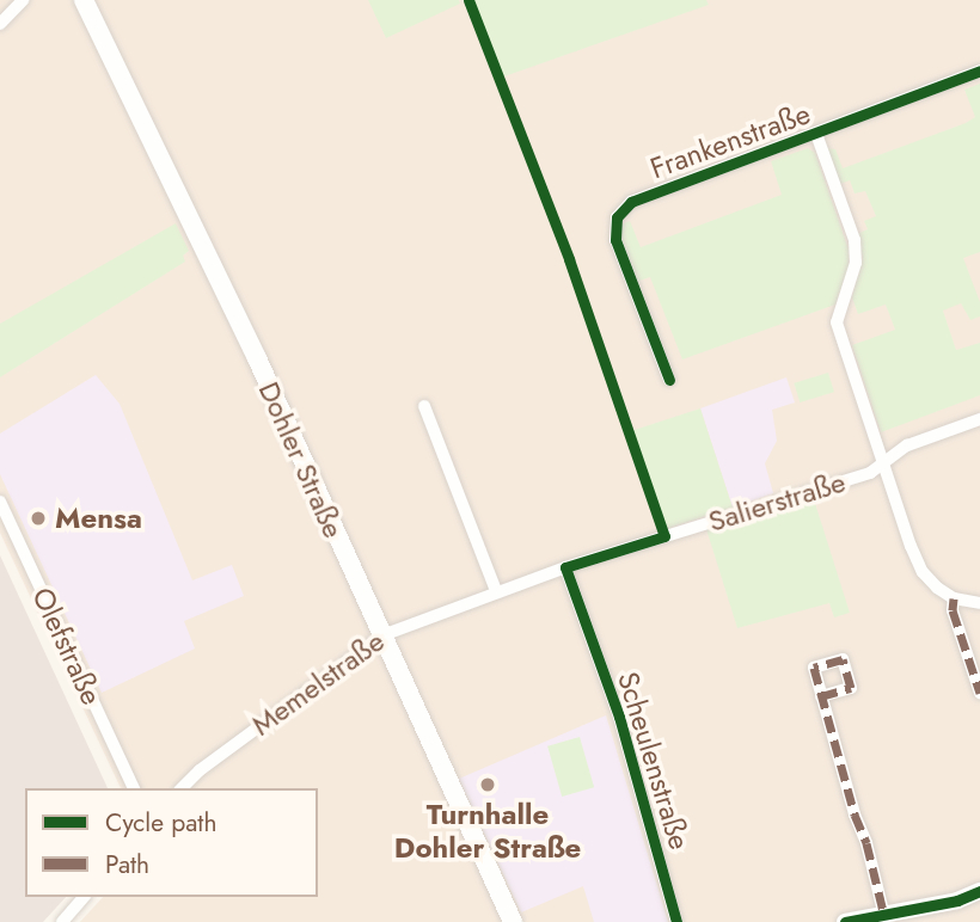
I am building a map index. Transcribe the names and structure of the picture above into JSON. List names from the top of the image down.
{
  "streets": {
    "main road": ["Dohler Straße"],
    "street": [
      "Frankenstraße",
      "Salierstraße",
      "Olefstraße",
      "Memelstraße",
      "Scheulenstraße"
    ]
  },
  "crossings": [
    ["Dohler Straße", "Memelstraße"],
    ["Salierstraße", "Memelstraße"],
    ["Salierstraße", "Scheulenstraße"],
    ["Memelstraße", "Scheulenstraße"]
  ],
  "places": ["Mensa", "Turnhalle Dohler Straße"],
  "legend": ["Cycle path", "Path"]
}
